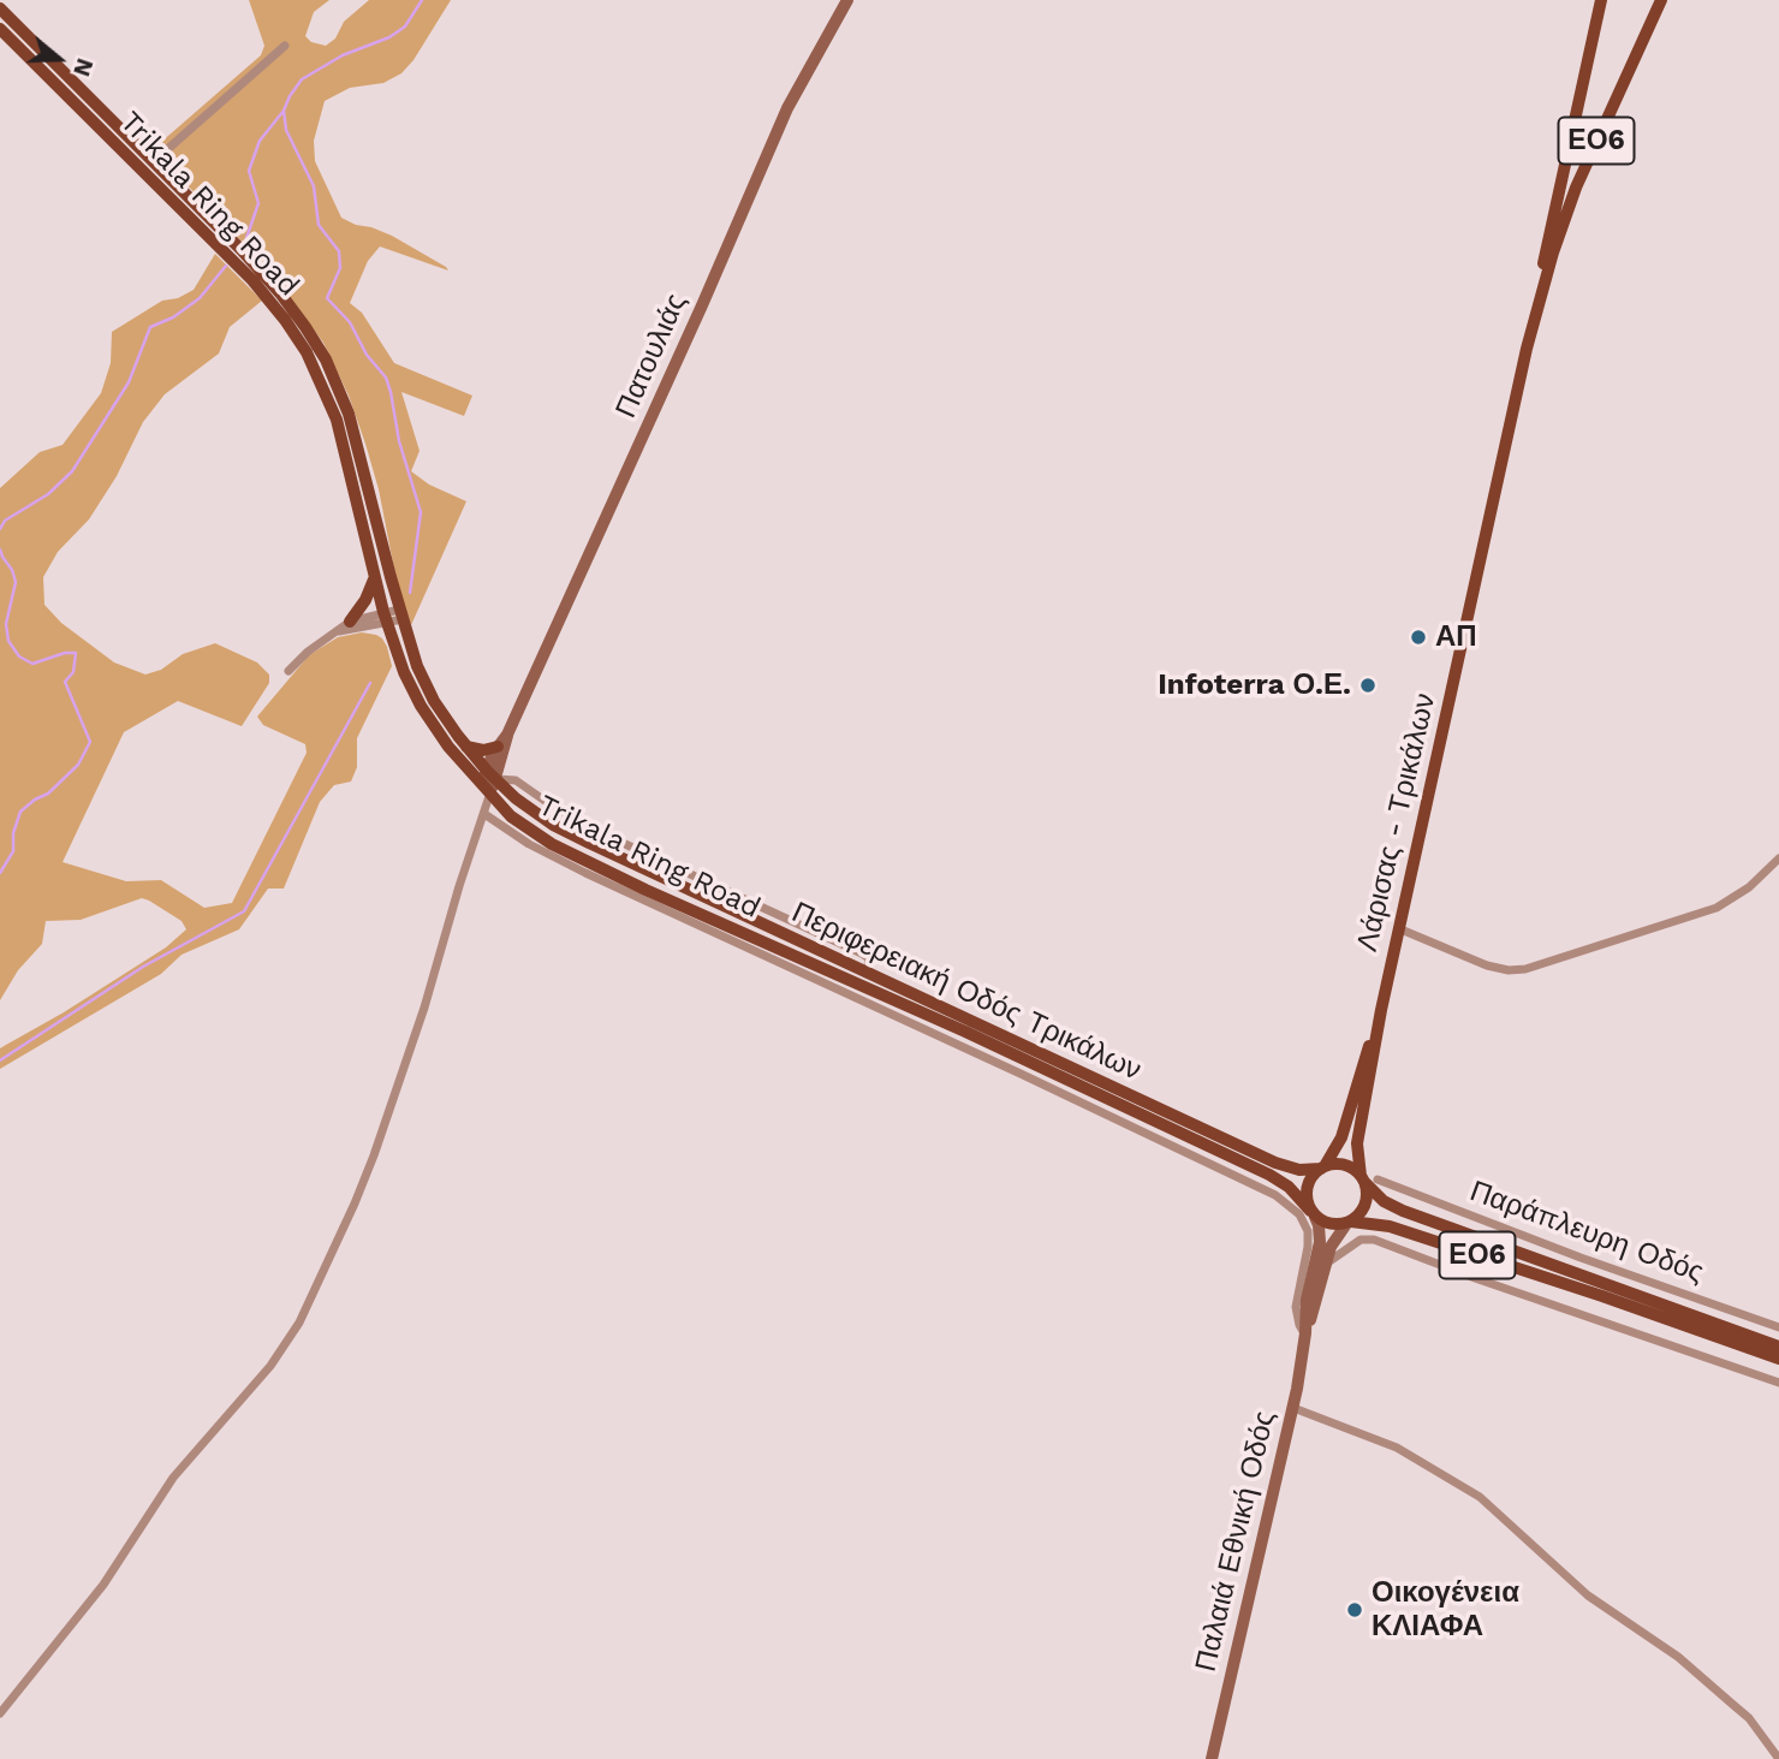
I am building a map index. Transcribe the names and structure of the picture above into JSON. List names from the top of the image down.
{
  "streets": {
    "main road": [
      "ΕΟ6",
      "Trikala Ring Road",
      "Λάρισας - Τρικάλων",
      "Περιφερειακή Οδός Τρικάλων"
    ],
    "street": ["Πατουλιάς", "Παράπλευρη Οδός", "Παλαιά Εθνική Οδός"]
  },
  "crossings": [
    ["ΕΟ6", "Trikala Ring Road"],
    ["ΕΟ6", "Λάρισας - Τρικάλων"],
    ["ΕΟ6", "Περιφερειακή Οδός Τρικάλων"],
    ["ΕΟ6", "Παράπλευρη Οδός"],
    ["ΕΟ6", "Παλαιά Εθνική Οδός"],
    ["Trikala Ring Road", "Λάρισας - Τρικάλων"],
    ["Trikala Ring Road", "Περιφερειακή Οδός Τρικάλων"],
    ["Trikala Ring Road", "Παράπλευρη Οδός"],
    ["Trikala Ring Road", "Παλαιά Εθνική Οδός"],
    ["Πατουλιάς", "Περιφερειακή Οδός Τρικάλων"],
    ["Λάρισας - Τρικάλων", "Περιφερειακή Οδός Τρικάλων"],
    ["Λάρισας - Τρικάλων", "Παράπλευρη Οδός"],
    ["Λάρισας - Τρικάλων", "Παλαιά Εθνική Οδός"],
    ["Περιφερειακή Οδός Τρικάλων", "Παράπλευρη Οδός"],
    ["Περιφερειακή Οδός Τρικάλων", "Παλαιά Εθνική Οδός"],
    ["Παράπλευρη Οδός", "Παλαιά Εθνική Οδός"]
  ],
  "places": ["ΑΠ", "Infoterra Ο.Ε.", "Οικογένεια ΚΛΙΑΦΑ"],
  "north": "right"
}
